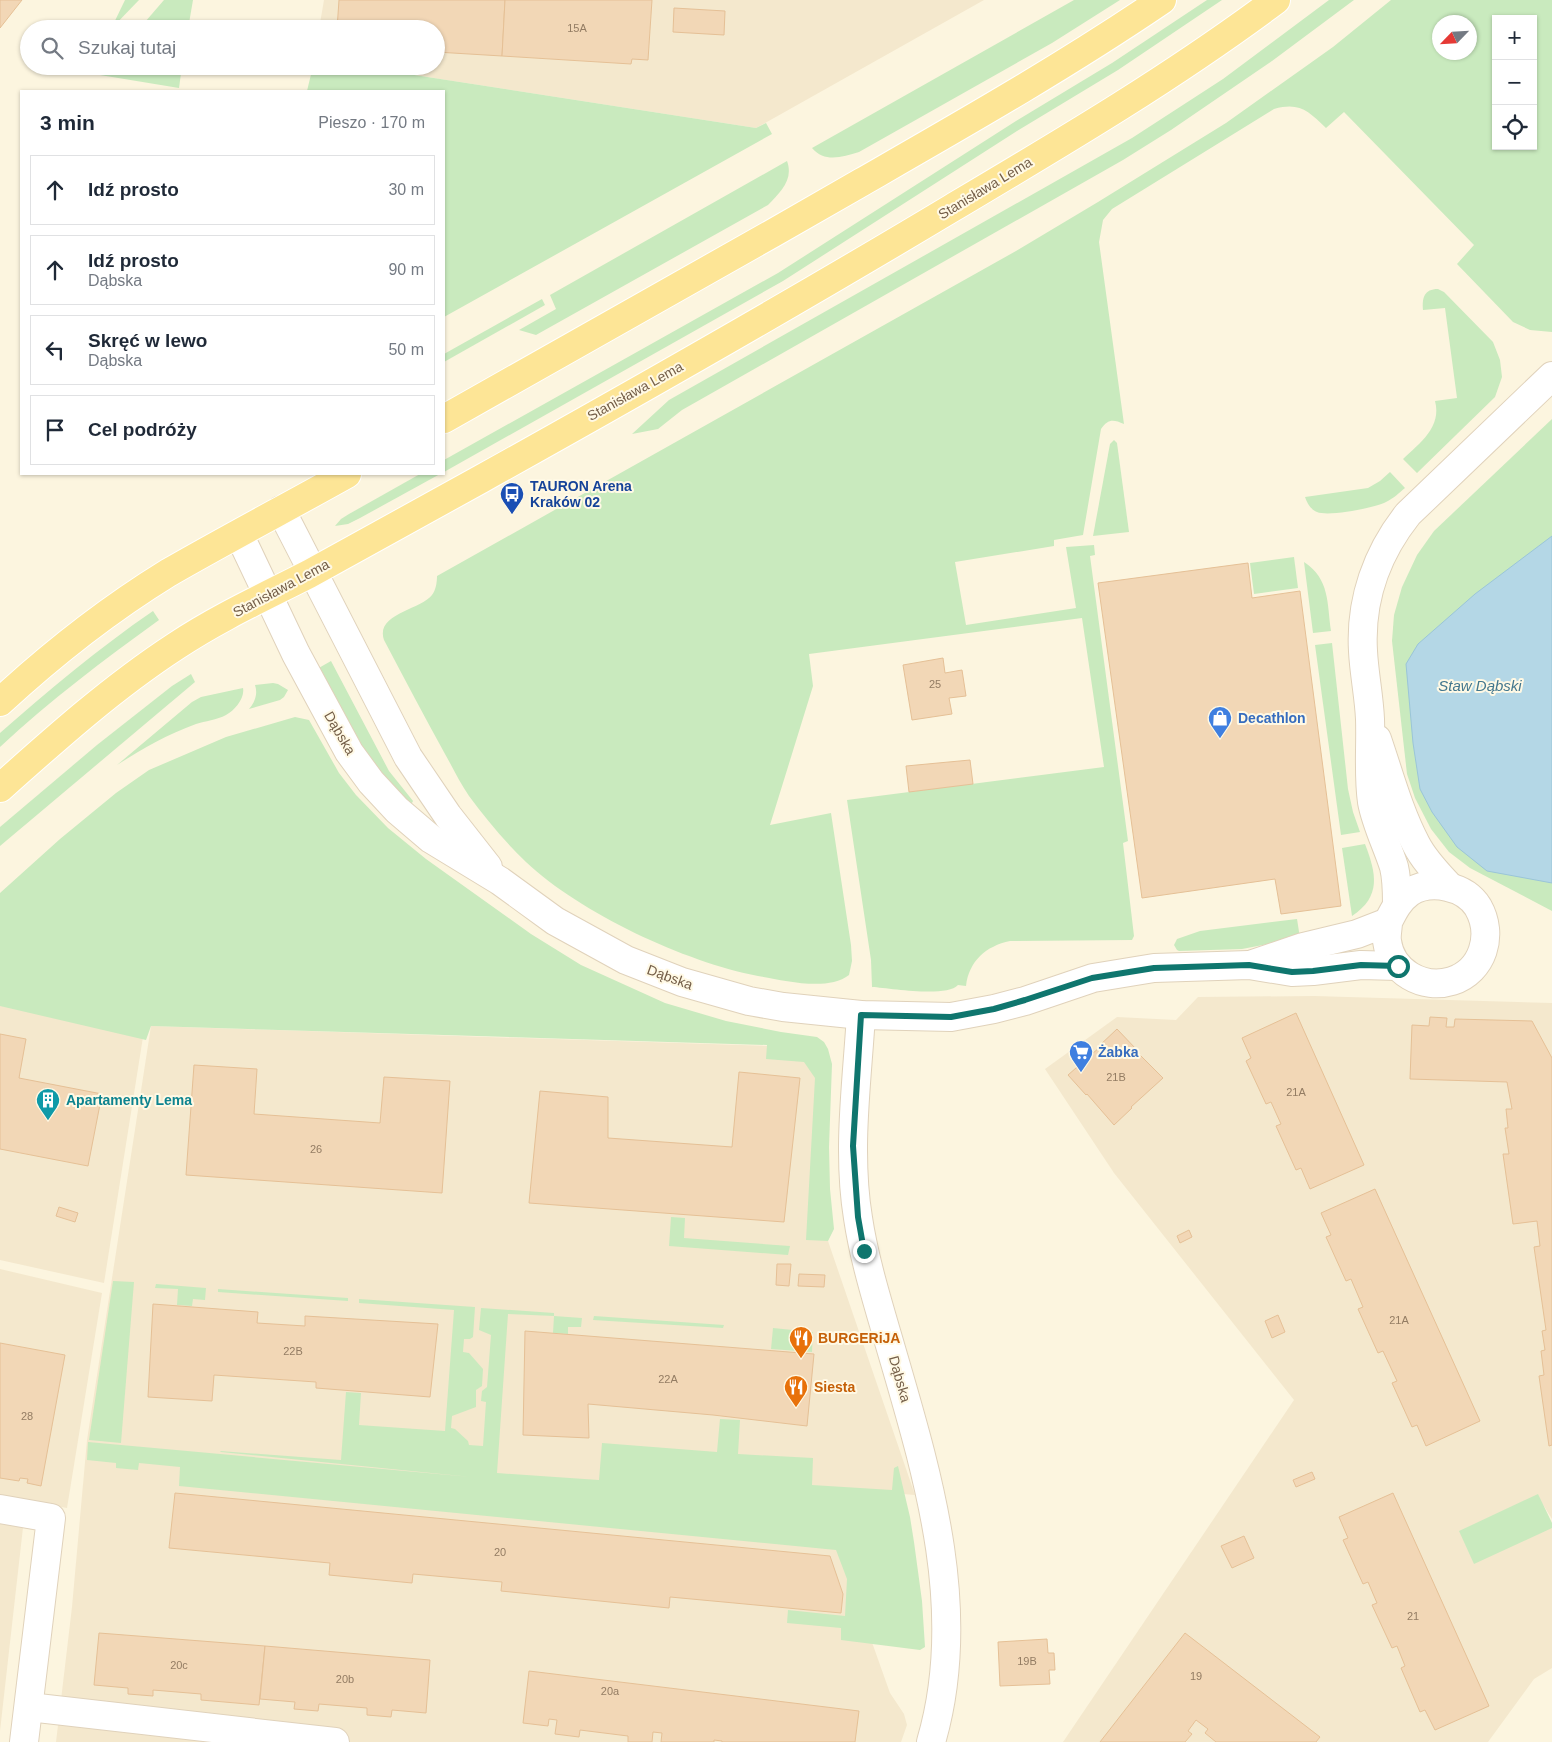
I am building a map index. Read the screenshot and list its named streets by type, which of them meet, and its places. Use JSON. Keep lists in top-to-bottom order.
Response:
{
  "streets": {
    "main road": ["Stanisława Lema"],
    "street": ["Dąbska"]
  },
  "crossings": [
    ["Stanisława Lema", "Dąbska"]
  ],
  "water": ["Staw Dąbski"],
  "places": {
    "bus stop": ["TAURON Arena Kraków 02"],
    "shop": ["Decathlon"],
    "supermarket": ["Żabka"],
    "building": ["Apartamenty Lema"],
    "restaurant": ["BURGERiJA", "Siesta"]
  },
  "house_numbers": [
    "15A",
    "25",
    "21B",
    "21A",
    "26",
    "21A",
    "22B",
    "22A",
    "28",
    "20",
    "21",
    "19B",
    "20c",
    "19",
    "20b",
    "20a"
  ],
  "north": "bottom left",
  "page": {
    "map_buttons": ["+", "−"],
    "search": "Szukaj tutaj",
    "heading": ["3 min", "Pieszo · 170 m"],
    "list": [
      ["Idź prosto", "30 m"],
      ["Idź prosto", "Dąbska", "90 m"],
      ["Skręć w lewo", "Dąbska", "50 m"],
      "Cel podróży"
    ]
  }
}
